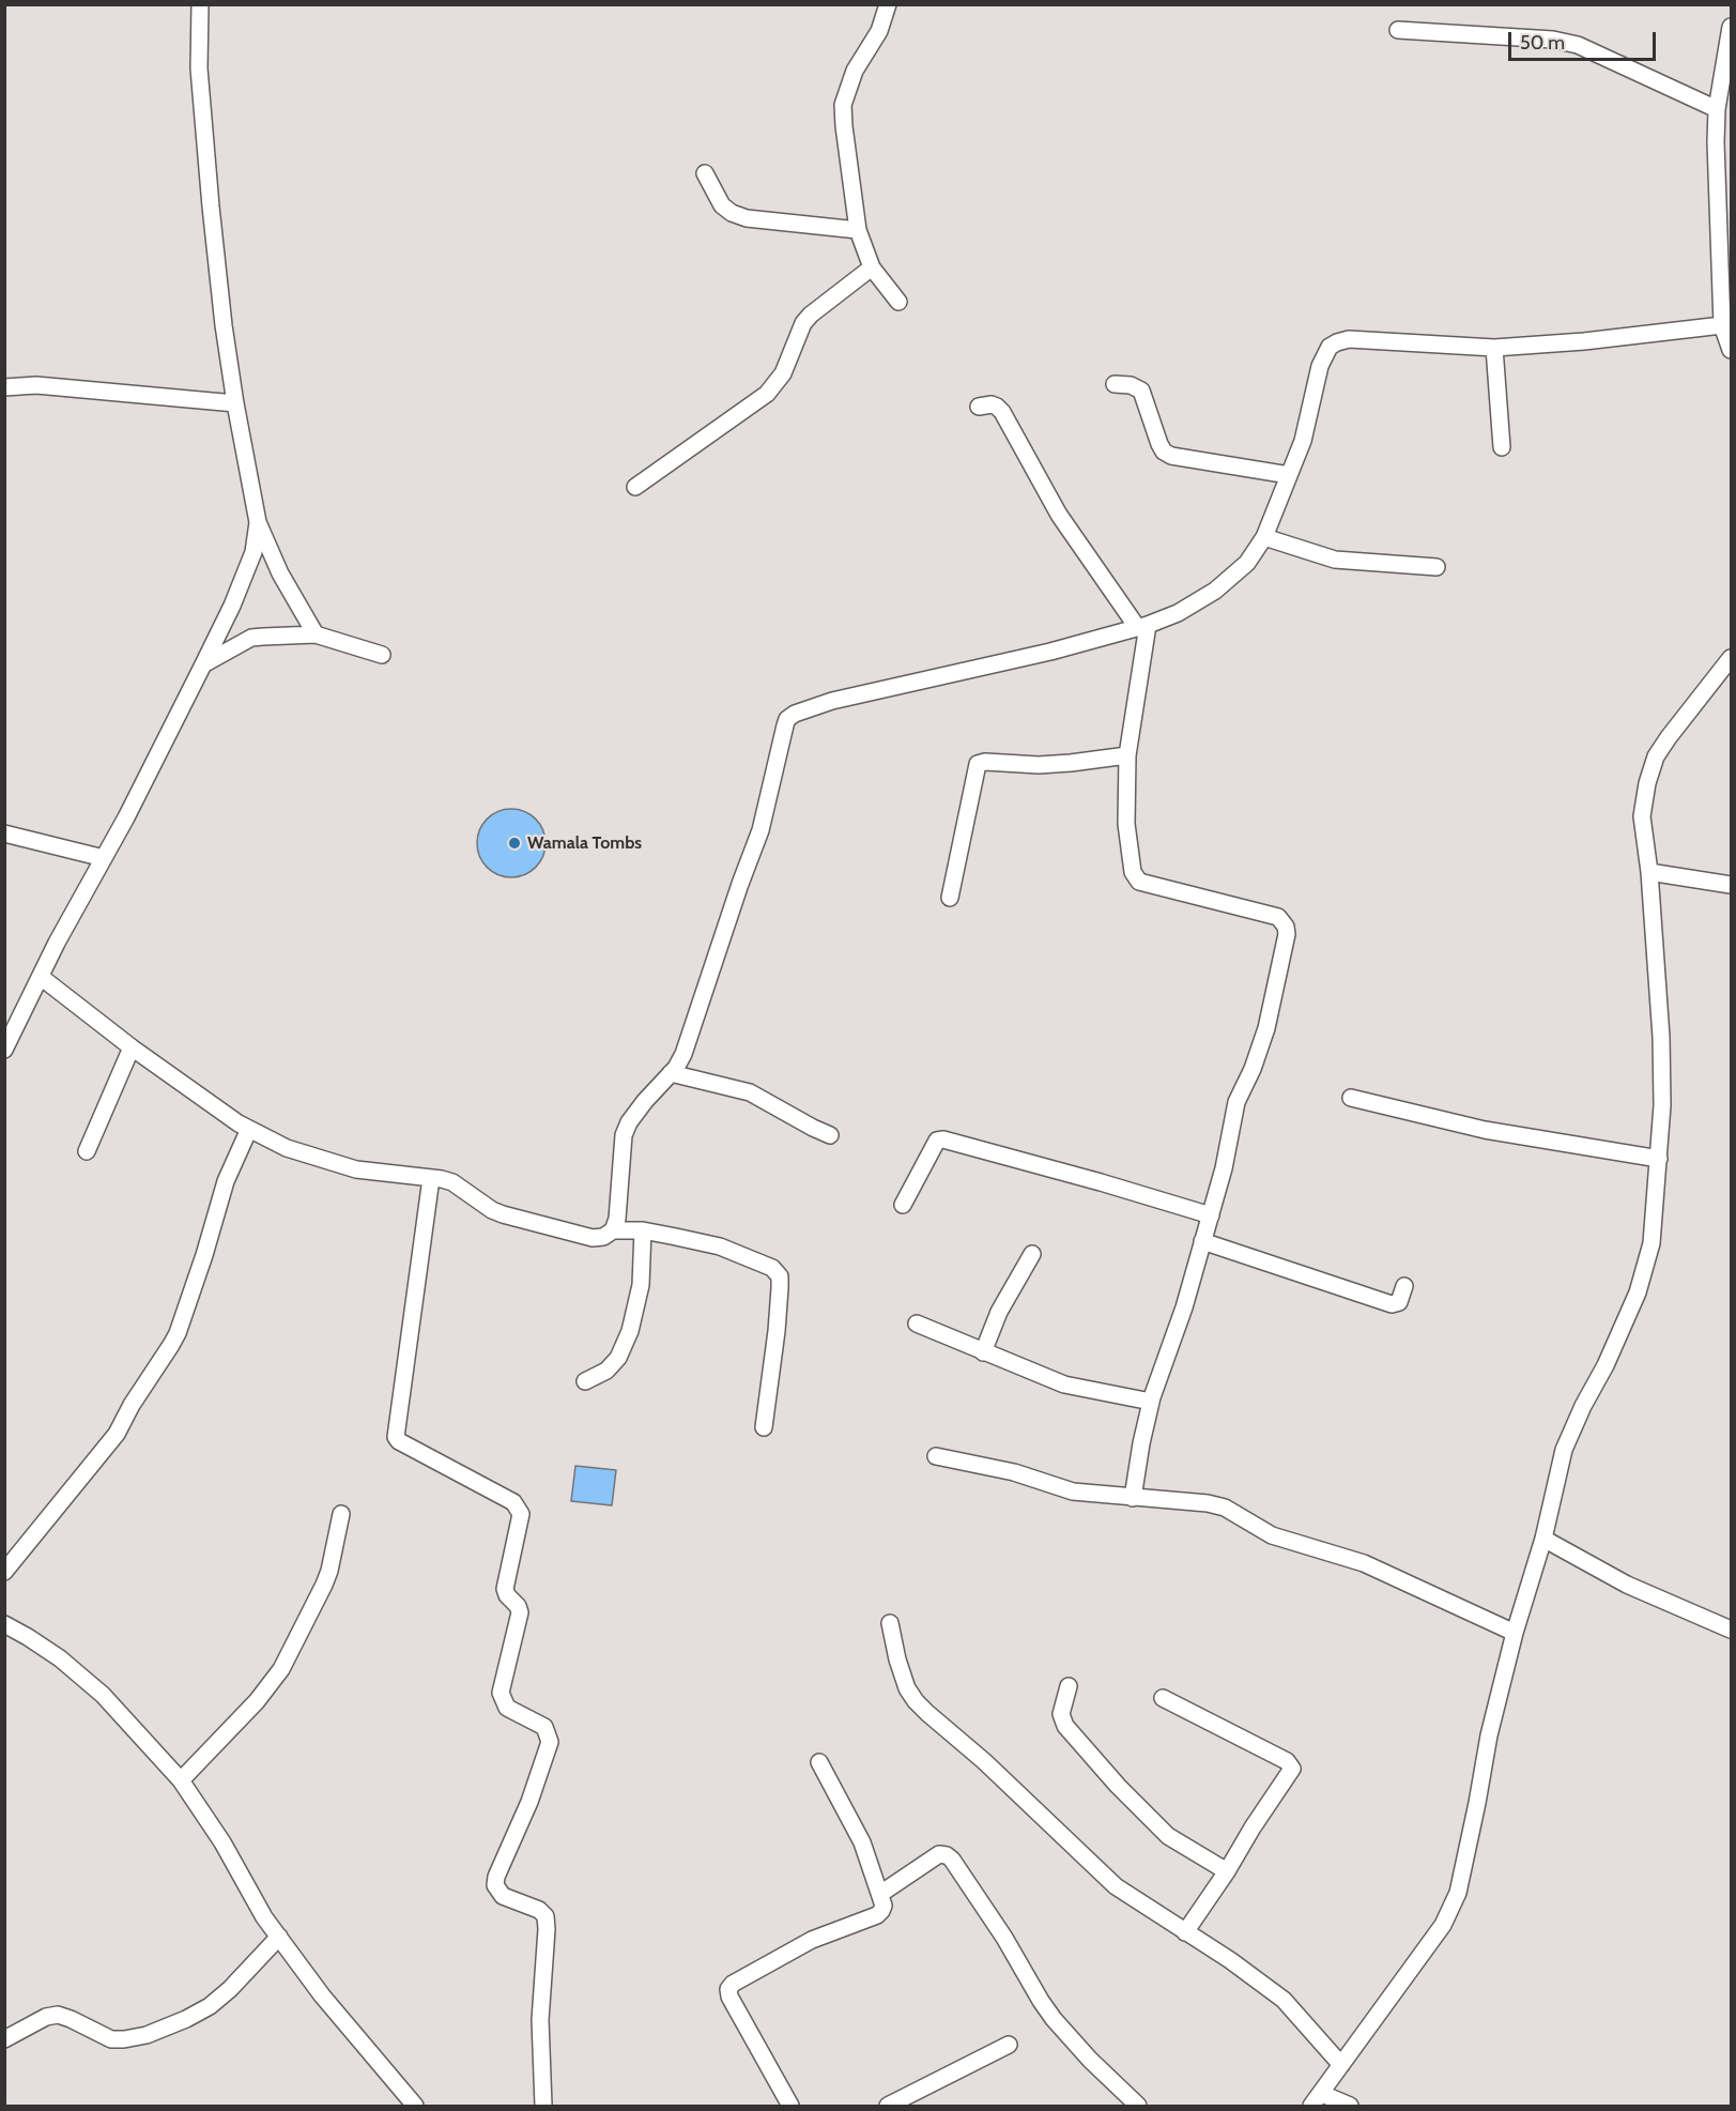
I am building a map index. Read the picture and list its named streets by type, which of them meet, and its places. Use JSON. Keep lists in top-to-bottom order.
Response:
{
  "places": ["Wamala Tombs"],
  "scale_bar": "50 m"
}
